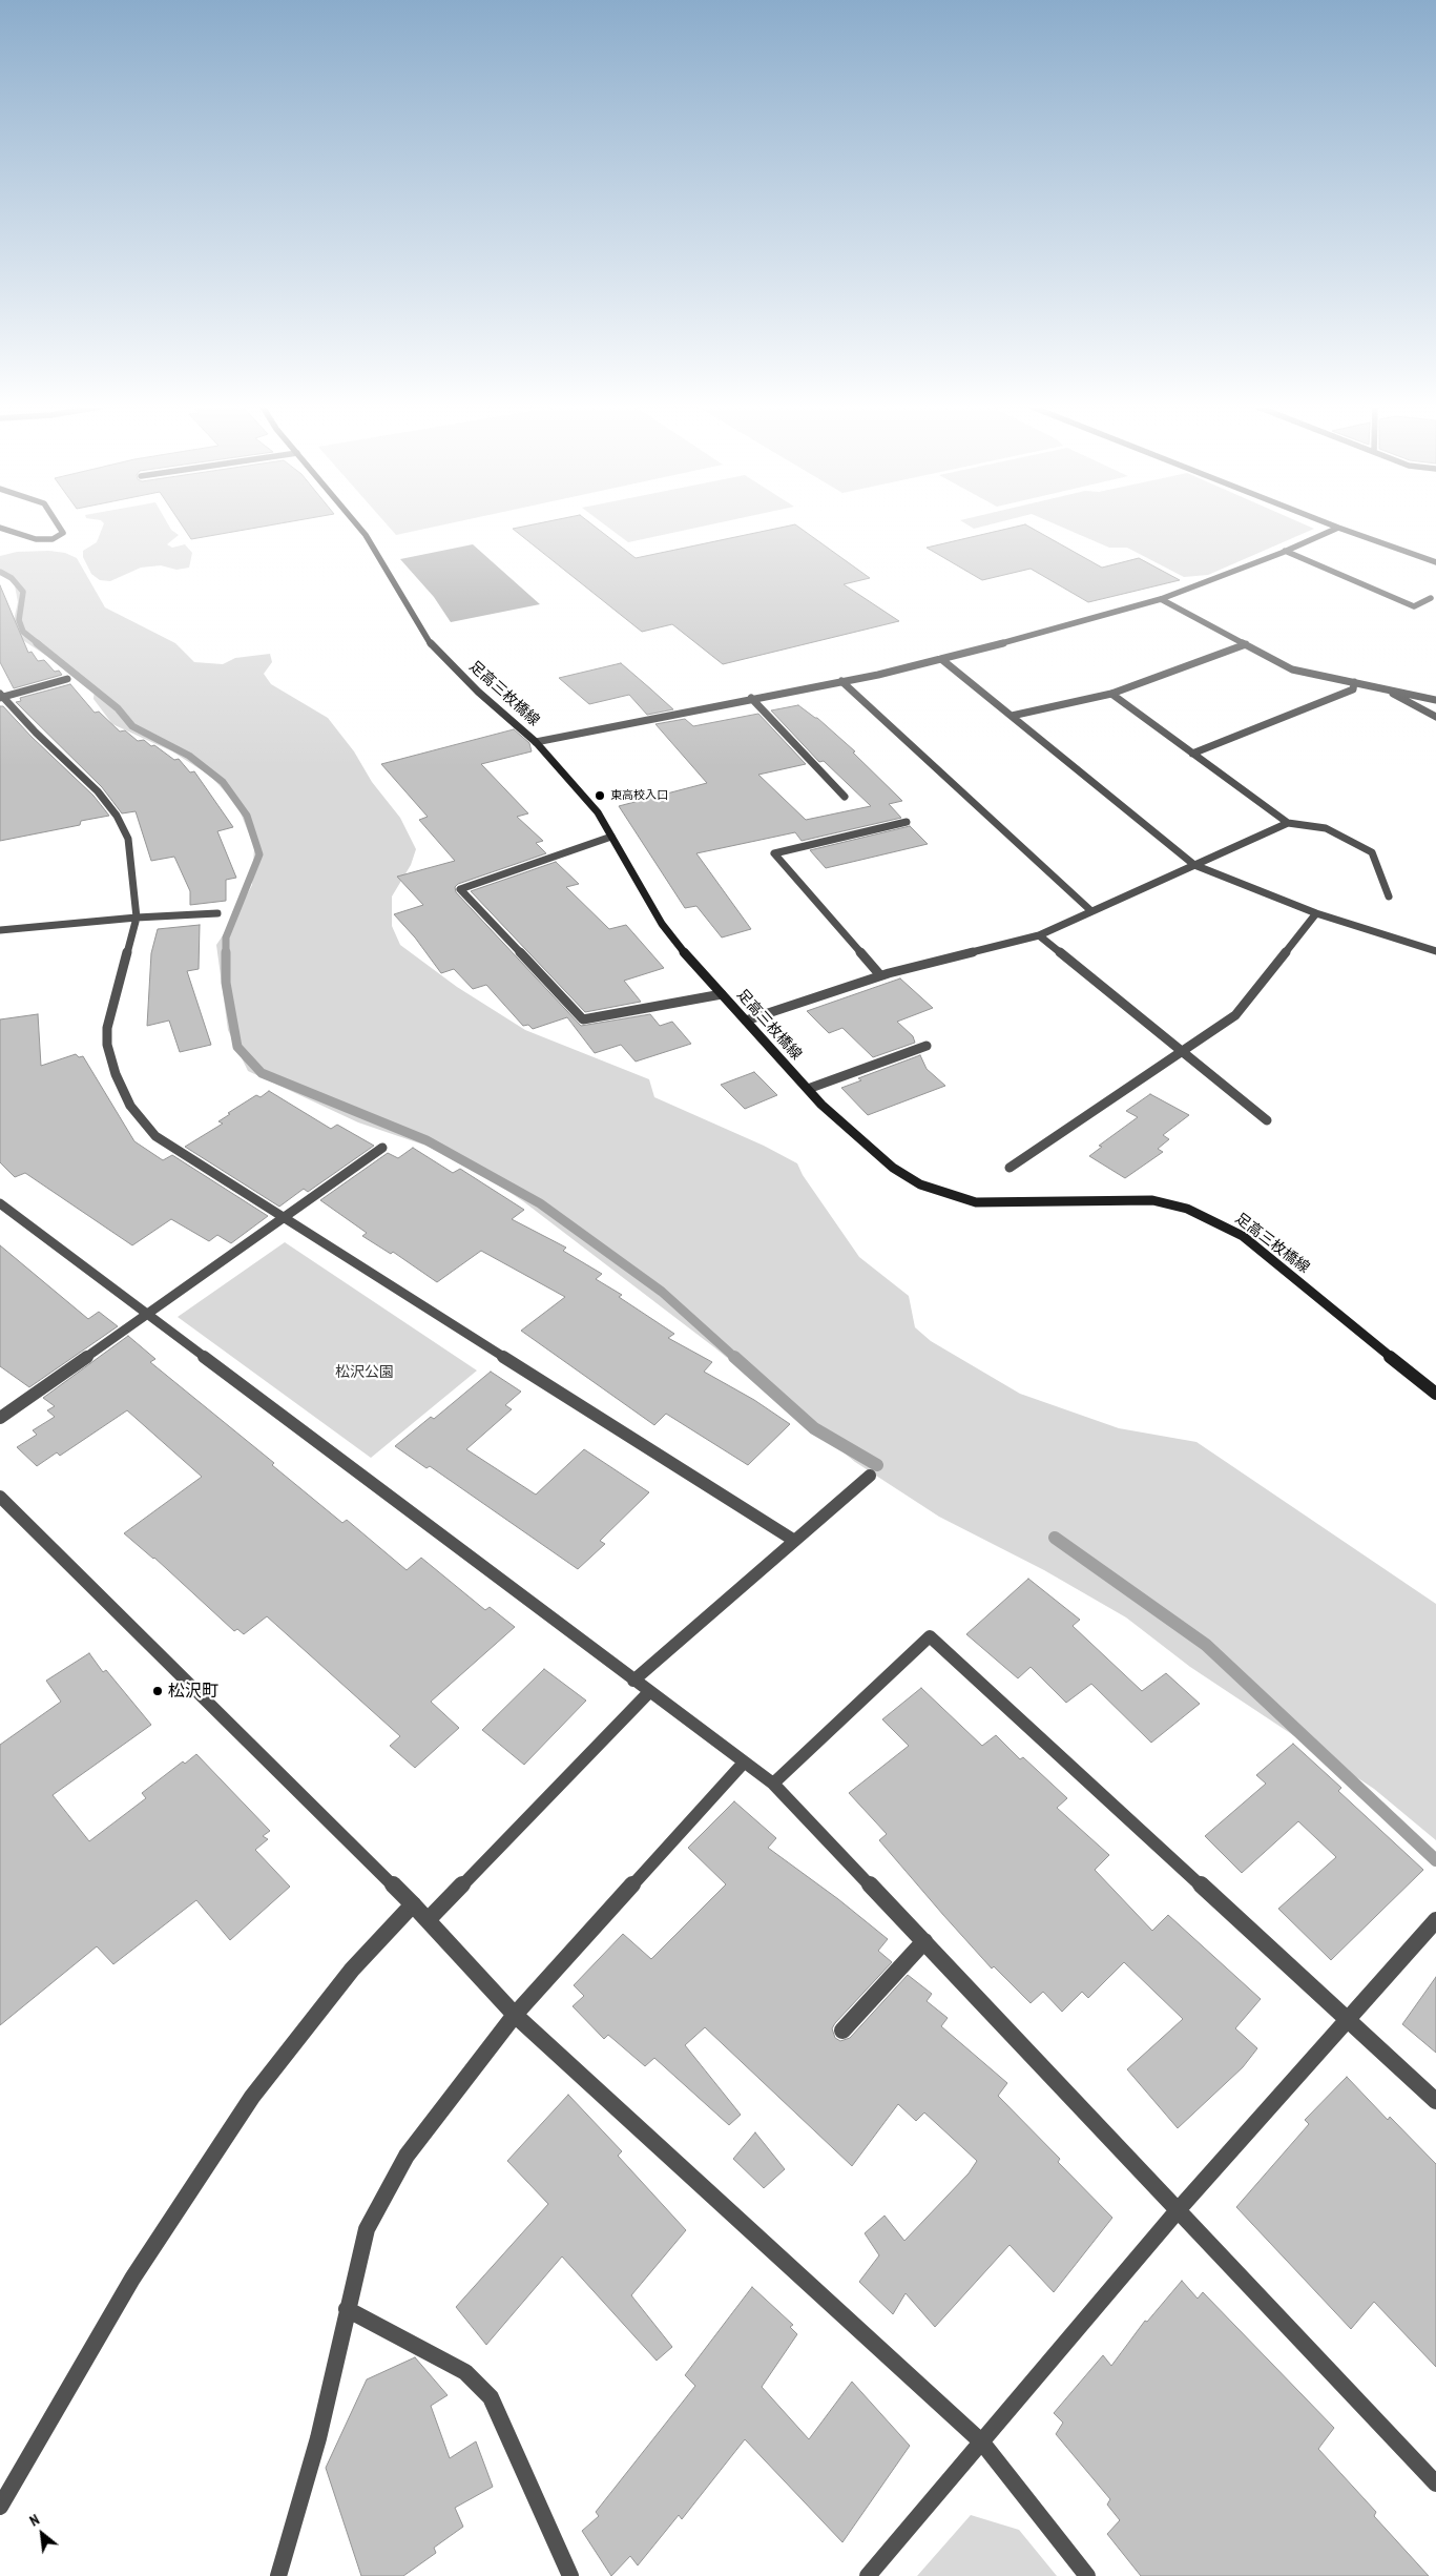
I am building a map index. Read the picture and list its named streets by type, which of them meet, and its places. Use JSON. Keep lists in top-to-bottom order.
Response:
{
  "streets": {
    "main road": ["足高三枚橋線"]
  },
  "parks": ["松沢公園"],
  "places": ["東高校入口", "松沢町"],
  "north": "top left"
}
